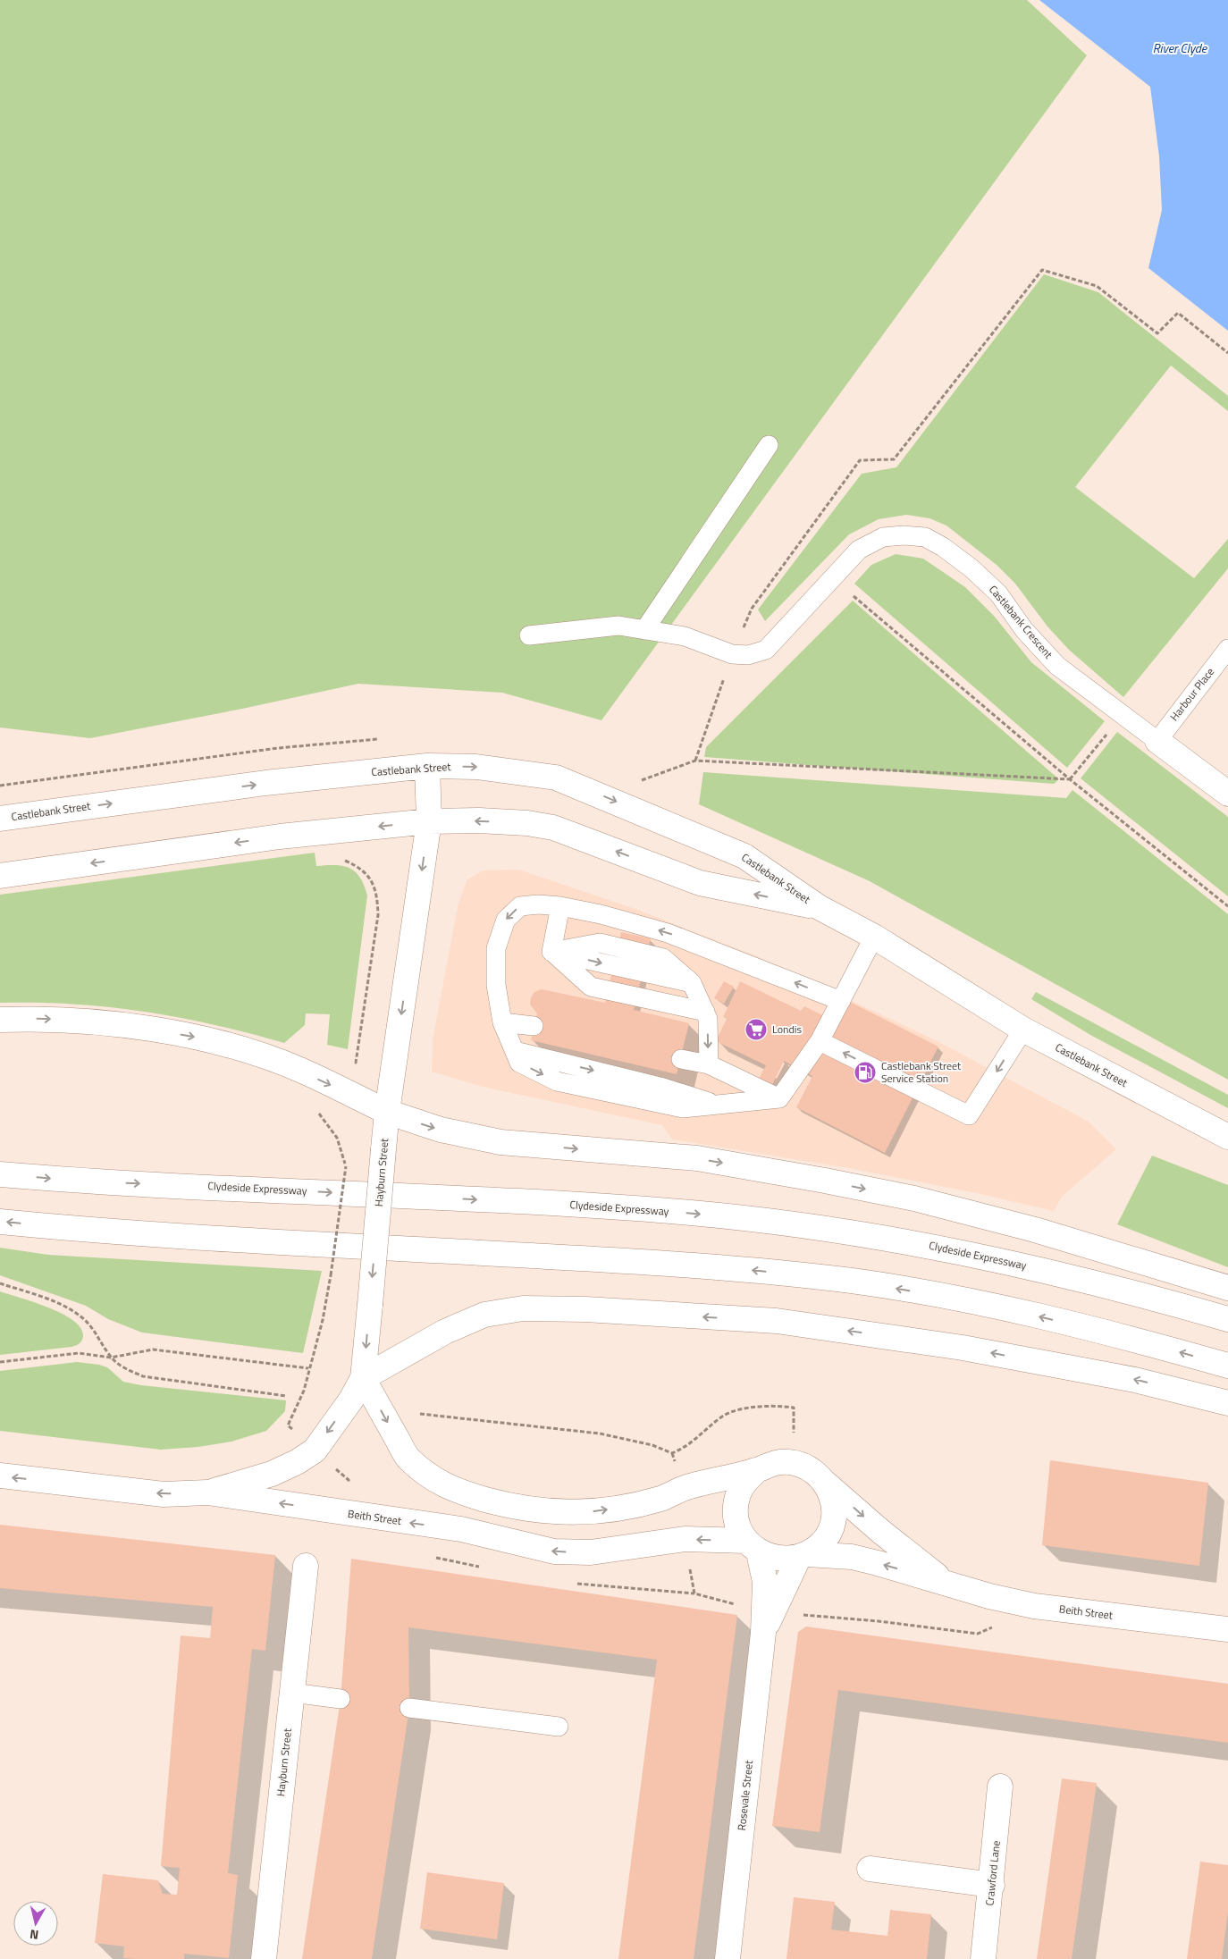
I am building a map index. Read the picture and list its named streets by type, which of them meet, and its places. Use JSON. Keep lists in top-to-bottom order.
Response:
{
  "streets": {
    "main road": [
      "Castlebank Street",
      "Hayburn Street",
      "Clydeside Expressway",
      "Beith Street",
      "Rosevale Street",
      "Crawford Lane"
    ],
    "lane": ["Castlebank Crescent", "Harbour Place"]
  },
  "crossings": [
    ["Castlebank Crescent", "Harbour Place"],
    ["Castlebank Street", "Hayburn Street"],
    ["Hayburn Street", "Beith Street"],
    ["Beith Street", "Rosevale Street"]
  ],
  "one_way": ["Hayburn Street"],
  "water": ["River Clyde"],
  "places": {
    "supermarket": ["Londis"],
    "fuel station": ["Castlebank Street Service Station"]
  },
  "north": "bottom"
}
